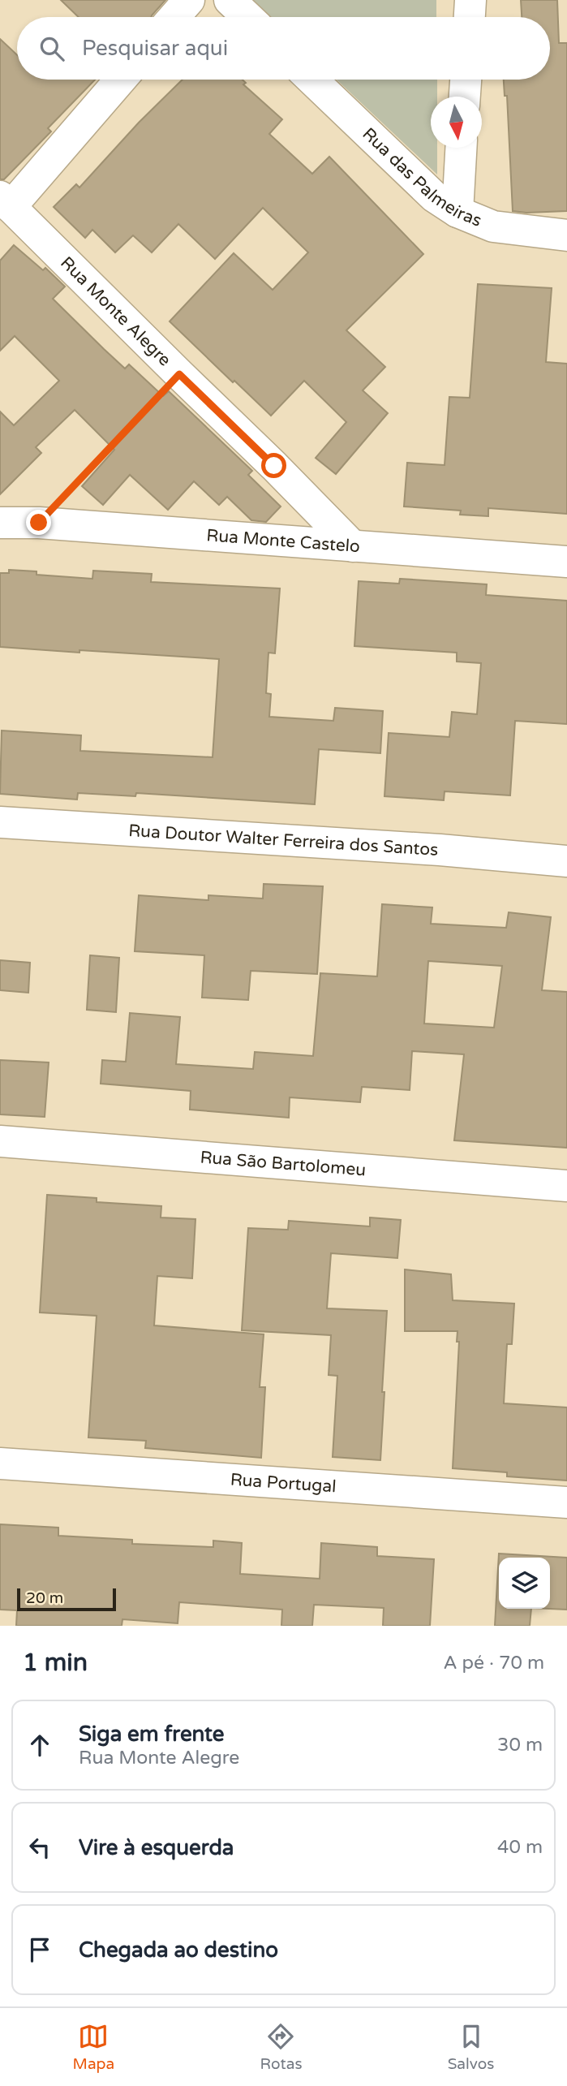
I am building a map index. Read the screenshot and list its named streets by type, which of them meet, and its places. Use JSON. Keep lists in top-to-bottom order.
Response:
{
  "streets": {
    "street": [
      "Rua das Palmeiras",
      "Rua Monte Alegre",
      "Rua Monte Castelo",
      "Rua Doutor Walter Ferreira dos Santos",
      "Rua São Bartolomeu",
      "Rua Portugal"
    ]
  },
  "crossings": [
    ["Rua Monte Alegre", "Rua Monte Castelo"]
  ],
  "scale_bar": "20 m",
  "north": "bottom",
  "page": {
    "search": "Pesquisar aqui",
    "scale": "20 m",
    "heading": ["1 min", "A pé · 70 m"],
    "list": [
      ["Siga em frente", "Rua Monte Alegre", "30 m"],
      ["Vire à esquerda", "40 m"],
      "Chegada ao destino"
    ],
    "nav": ["Mapa", "Rotas", "Salvos"]
  }
}
